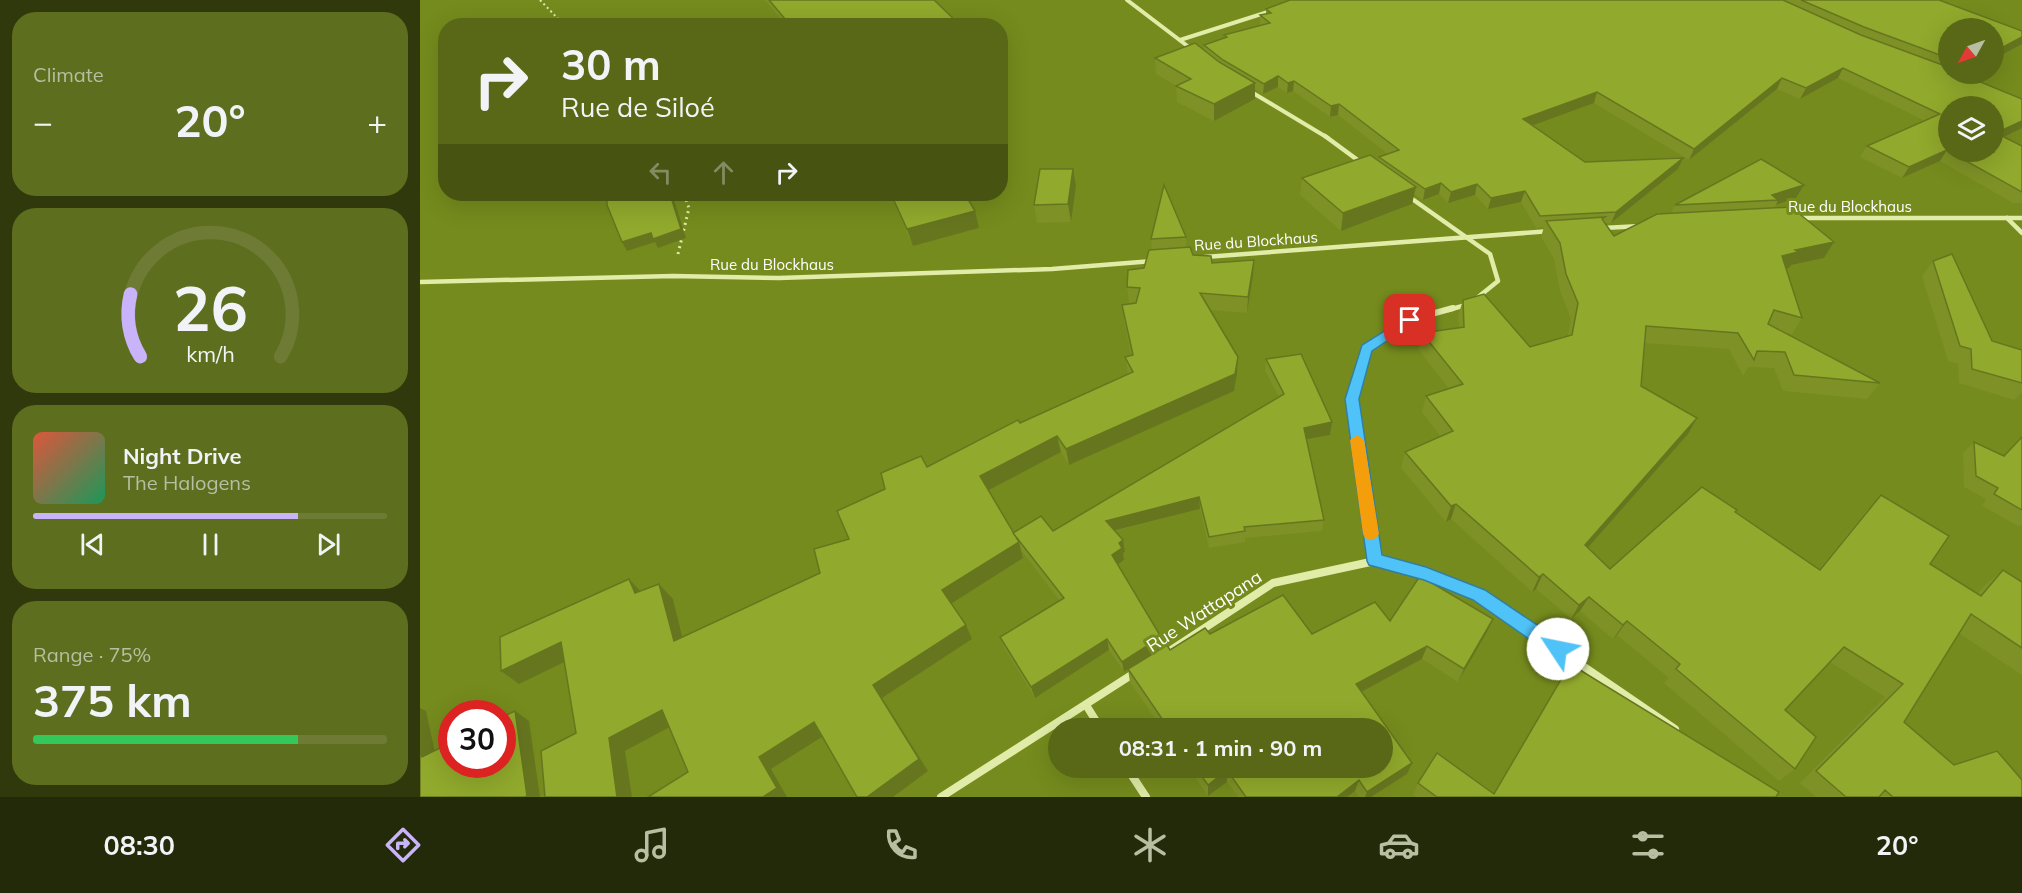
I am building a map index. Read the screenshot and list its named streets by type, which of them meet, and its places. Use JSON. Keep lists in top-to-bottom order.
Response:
{
  "streets": {
    "street": ["Rue du Blockhaus", "Rue Wattapana"]
  },
  "north": "bottom left",
  "page": {
    "tile": [
      "Climate",
      ["Range · 75%", "375 km"]
    ],
    "turn": ["30 m", "Rue de Siloé"],
    "heat": ["−", "20°", "+"],
    "song": ["Night Drive", "The Halogens"],
    "limit": "30",
    "trip": "08:31 · 1 min · 90 m",
    "tabs": ["08:30", "20°"],
    "gauge": ["26", "km/h"]
  }
}
